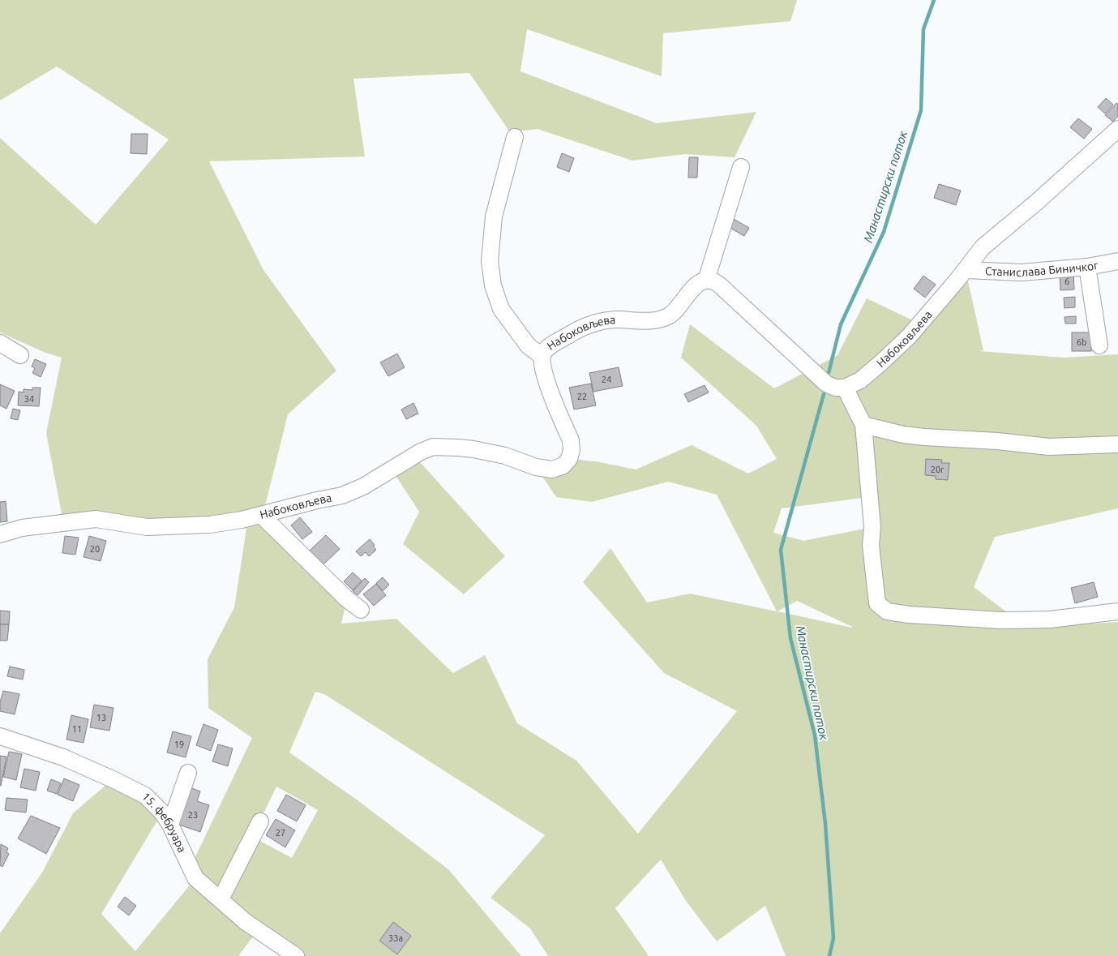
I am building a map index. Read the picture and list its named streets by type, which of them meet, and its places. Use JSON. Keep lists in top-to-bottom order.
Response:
{
  "streets": {
    "street": ["Станислава Биничког", "Набоковљева", "15. фебруара"]
  },
  "crossings": [
    ["Станислава Биничког", "Набоковљева"]
  ],
  "water": ["Манастирски поток"],
  "house_numbers": [
    "6",
    "6b",
    "24",
    "22",
    "34",
    "20r",
    "20",
    "13",
    "11",
    "19",
    "23",
    "27",
    "33a"
  ]
}
